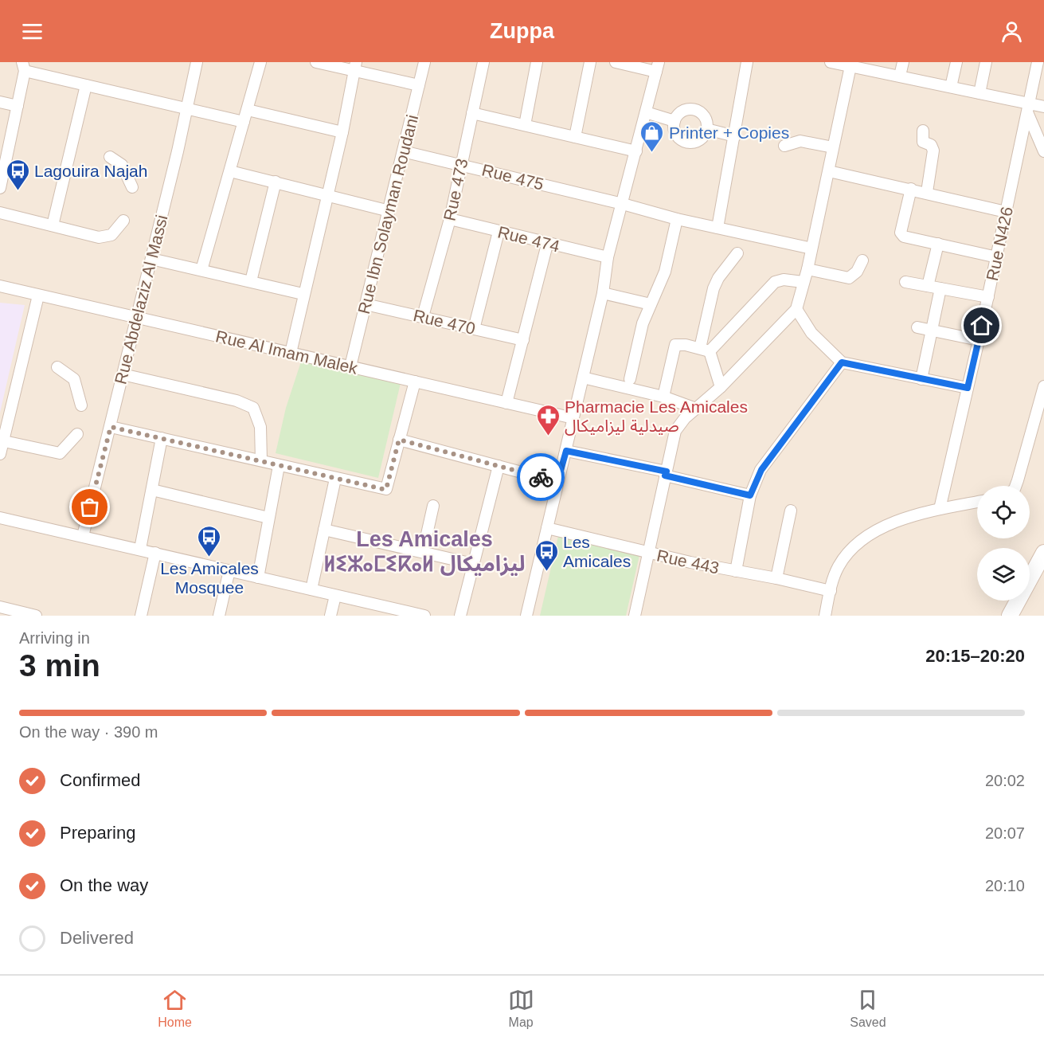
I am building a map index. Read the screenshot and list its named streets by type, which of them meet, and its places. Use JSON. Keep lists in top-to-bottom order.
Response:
{
  "streets": {
    "street": [
      "Rue 475",
      "Rue 473",
      "Rue Ibn Solayman Roudani",
      "Rue 474",
      "Rue N426",
      "Rue Abdelaziz Al Massi",
      "Rue 470",
      "Rue Al Imam Malek",
      "Rue 443"
    ]
  },
  "crossings": [
    ["Rue 475", "Rue 473"],
    ["Rue 475", "Rue Ibn Solayman Roudani"],
    ["Rue 473", "Rue 474"],
    ["Rue 473", "Rue 470"],
    ["Rue Ibn Solayman Roudani", "Rue 470"],
    ["Rue Ibn Solayman Roudani", "Rue Al Imam Malek"],
    ["Rue Abdelaziz Al Massi", "Rue Al Imam Malek"]
  ],
  "districts": ["Les Amicales ⵍⵉⵣⴰⵎⵉⴽⴰⵍ ليزاميكال"],
  "places": {
    "shop": ["Printer + Copies"],
    "bus stop": ["Lagouira Najah", "Les Amicales Mosquee", "Les Amicales"],
    "pharmacy": ["Pharmacie Les Amicales صيدلية ليزاميكال"]
  },
  "page": {
    "header": "Zuppa",
    "heading": ["3 min", "Arriving in", "20:15–20:20"],
    "bar": "On the way · 390 m",
    "list": [
      ["Confirmed", "20:02"],
      ["Preparing", "20:07"],
      ["On the way", "20:10"],
      "Delivered"
    ],
    "tabs": ["Home", "Map", "Saved"]
  }
}
